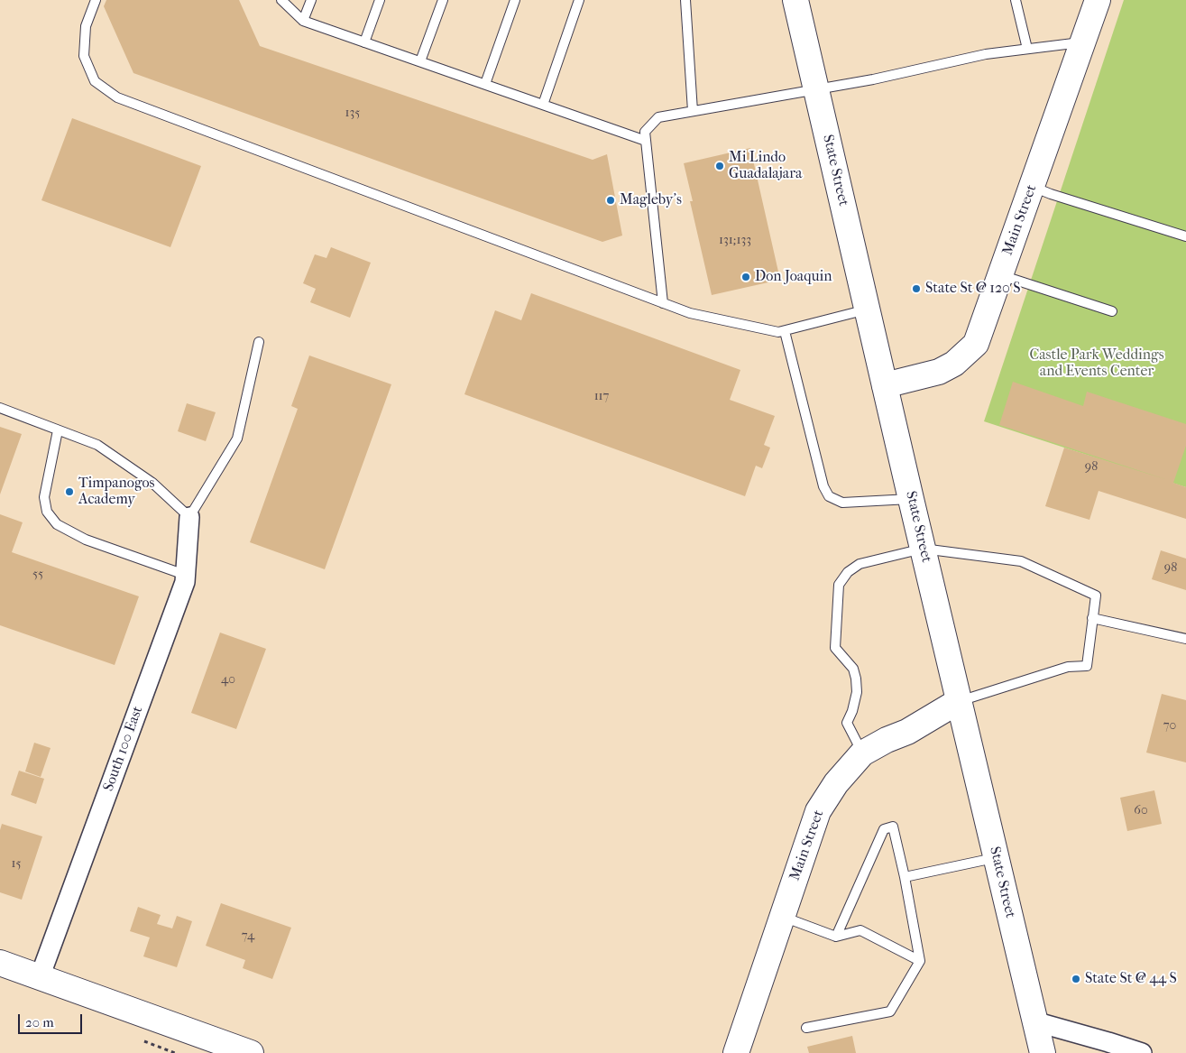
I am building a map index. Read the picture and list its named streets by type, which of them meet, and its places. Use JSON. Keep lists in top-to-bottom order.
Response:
{
  "streets": {
    "street": ["State Street", "Main Street", "South 100 East"]
  },
  "crossings": [
    ["State Street", "Main Street"]
  ],
  "parks": ["Castle Park Weddings and Events Center"],
  "places": [
    "Mi Lindo Guadalajara",
    "Magleby's",
    "Don Joaquin",
    "State St @ 120 S",
    "Timpanogos Academy",
    "State St @ 44 S"
  ],
  "house_numbers": [
    "135",
    "131;133",
    "117",
    "98",
    "98",
    "55",
    "40",
    "70",
    "60",
    "15",
    "74"
  ],
  "scale_bar": "20 m"
}
